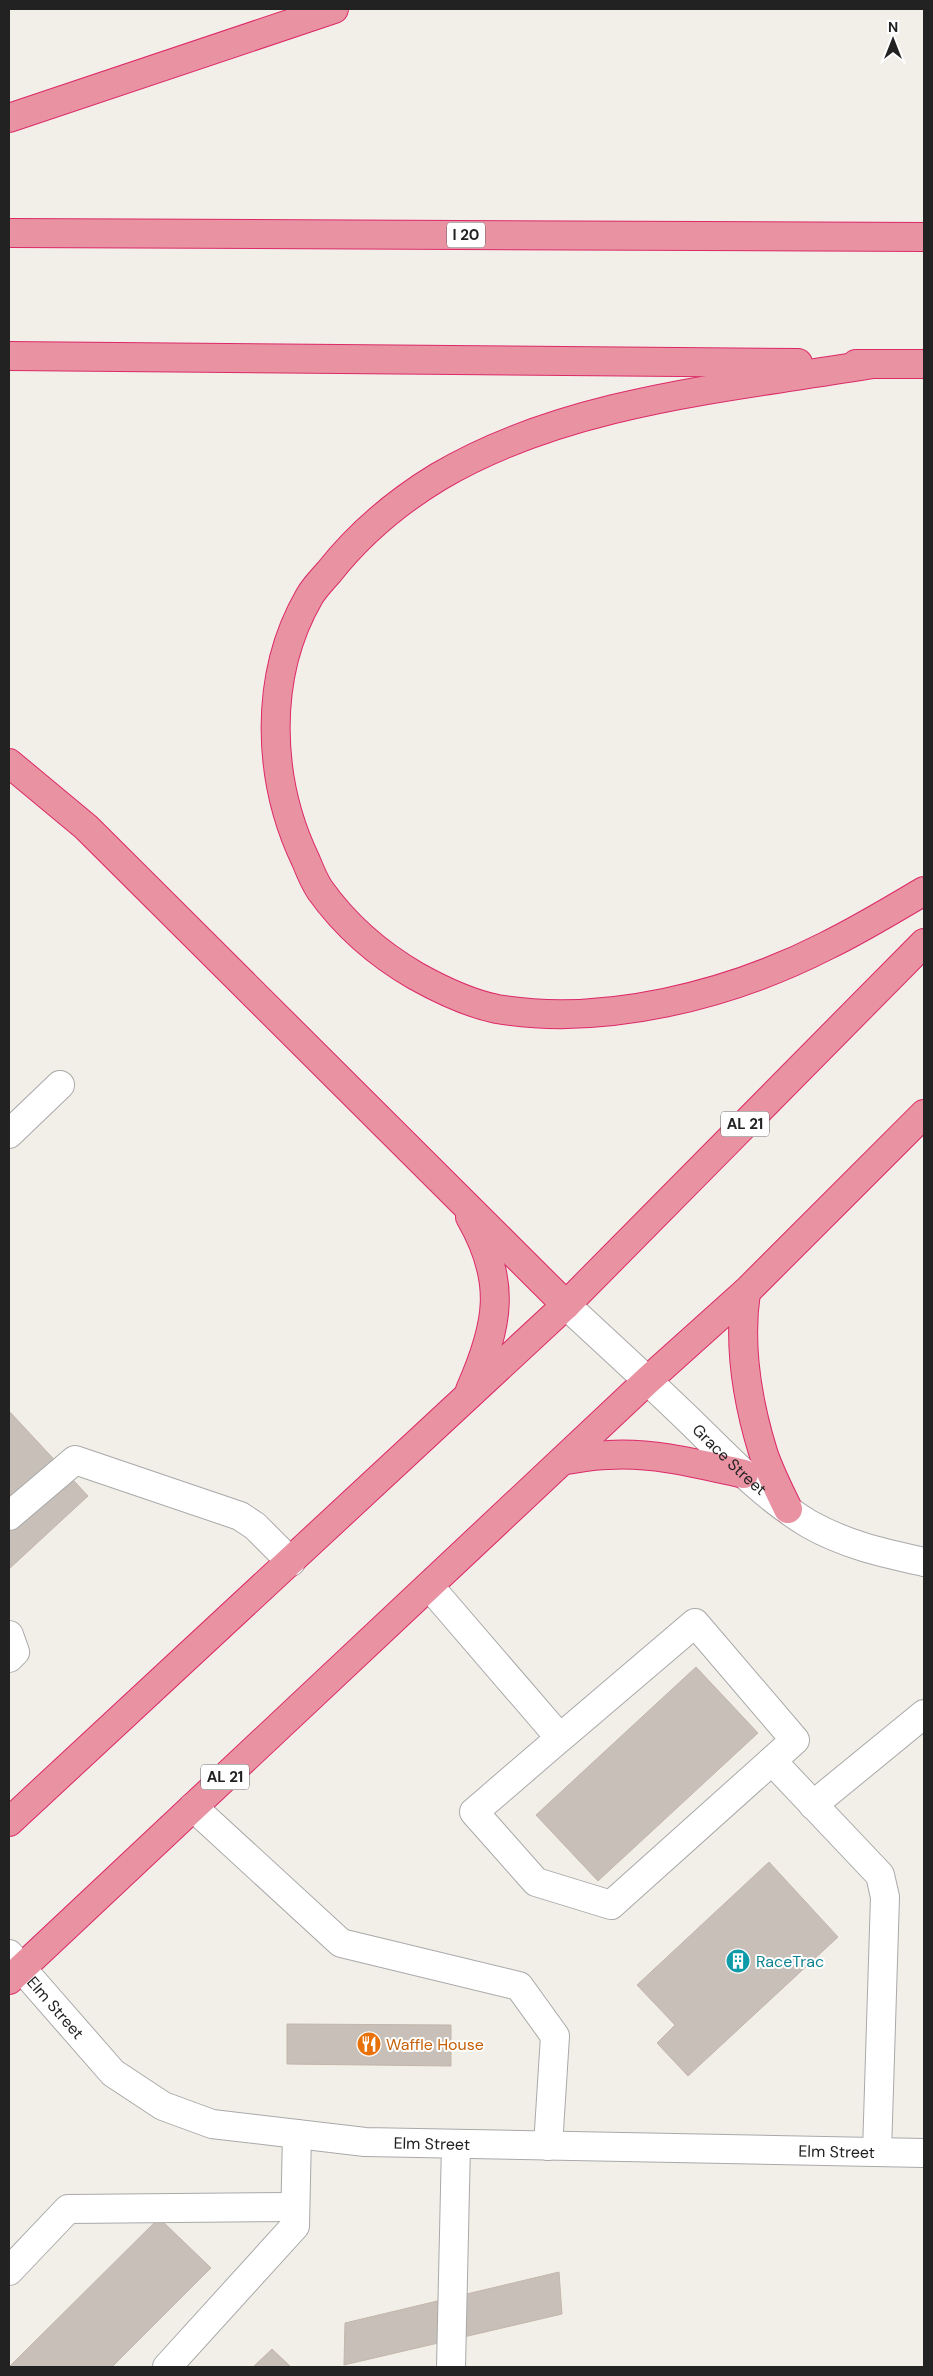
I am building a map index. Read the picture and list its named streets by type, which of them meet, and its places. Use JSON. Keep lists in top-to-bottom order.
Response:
{
  "streets": {
    "highway": ["I 20", "AL 21"],
    "street": ["Grace Street", "Elm Street"]
  },
  "crossings": [
    ["AL 21", "Grace Street"],
    ["AL 21", "Elm Street"]
  ],
  "places": {
    "building": ["RaceTrac"],
    "restaurant": ["Waffle House"]
  },
  "north": "top"
}
